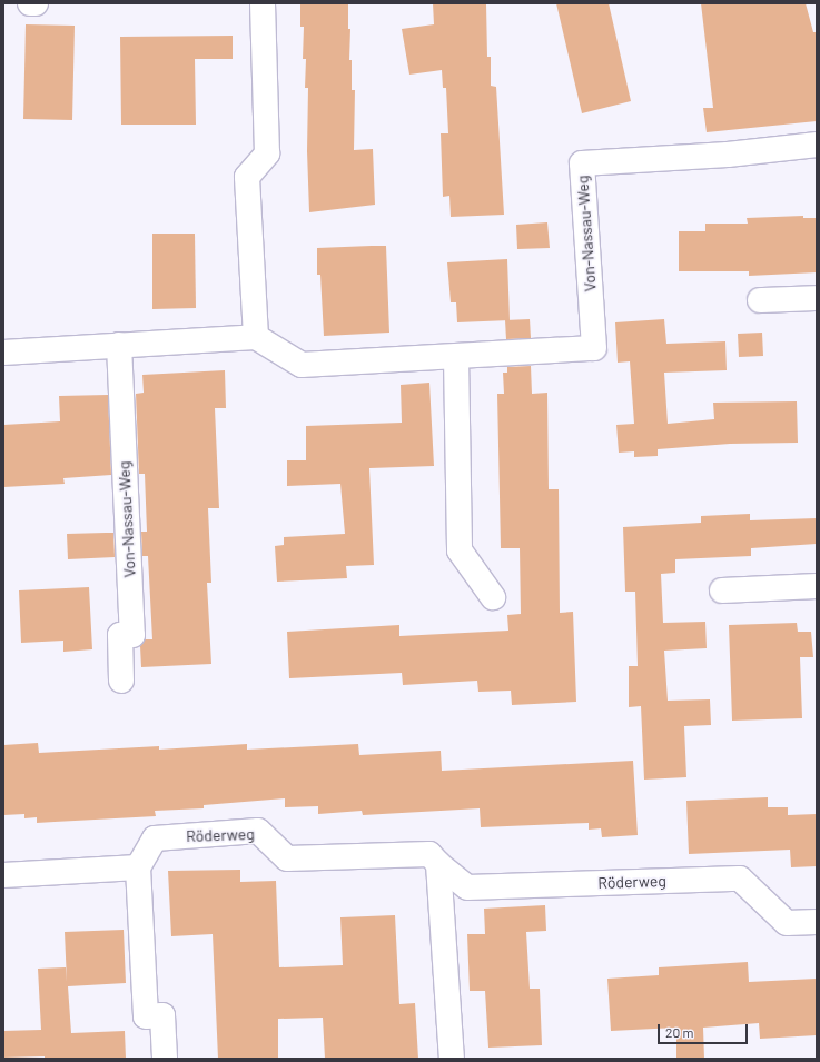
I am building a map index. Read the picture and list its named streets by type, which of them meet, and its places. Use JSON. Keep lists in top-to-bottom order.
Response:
{
  "streets": {
    "street": ["Von-Nassau-Weg", "Röderweg"]
  },
  "scale_bar": "20 m"
}
